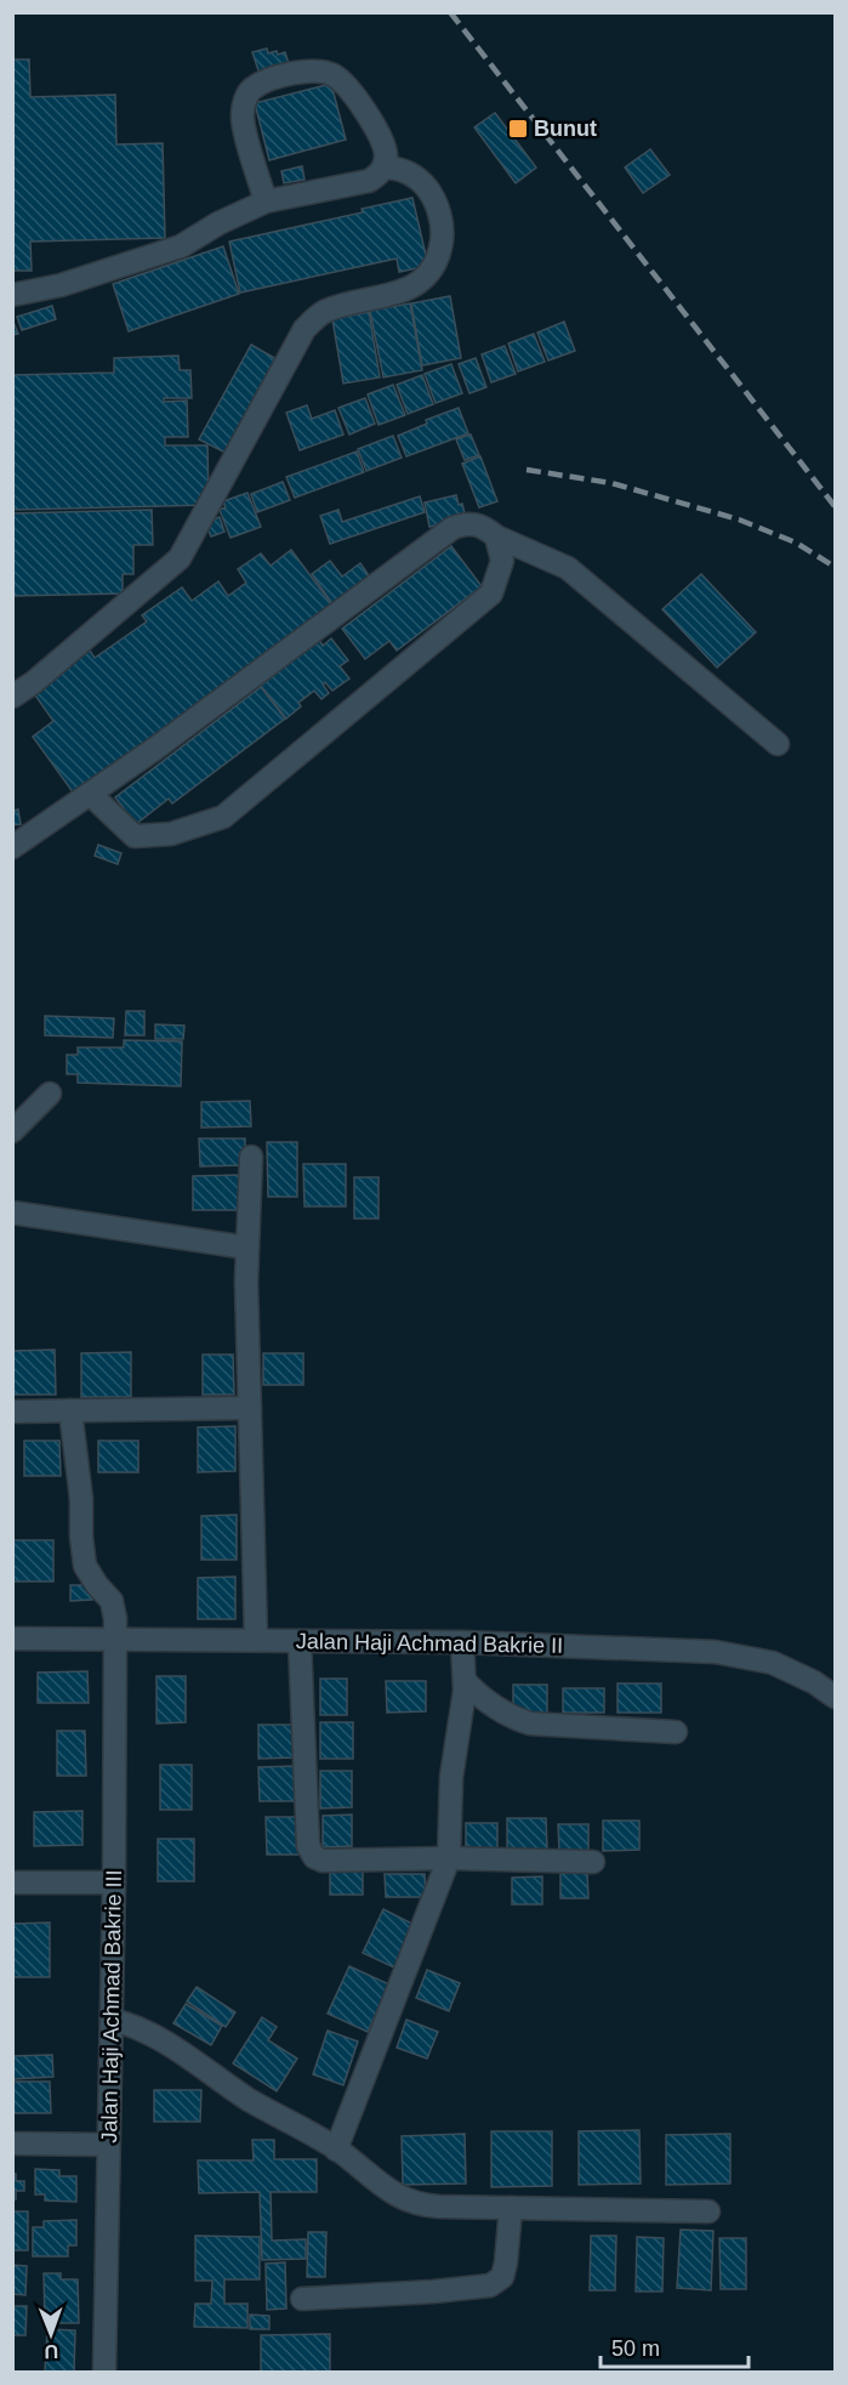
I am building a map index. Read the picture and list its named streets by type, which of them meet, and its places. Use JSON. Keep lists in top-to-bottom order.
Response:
{
  "streets": {
    "street": ["Jalan Haji Achmad Bakrie II", "Jalan Haji Achmad Bakrie III"]
  },
  "crossings": [
    ["Jalan Haji Achmad Bakrie II", "Jalan Haji Achmad Bakrie III"]
  ],
  "places": {
    "transit": ["Bunut"]
  },
  "scale_bar": "50 m",
  "north": "bottom"
}
